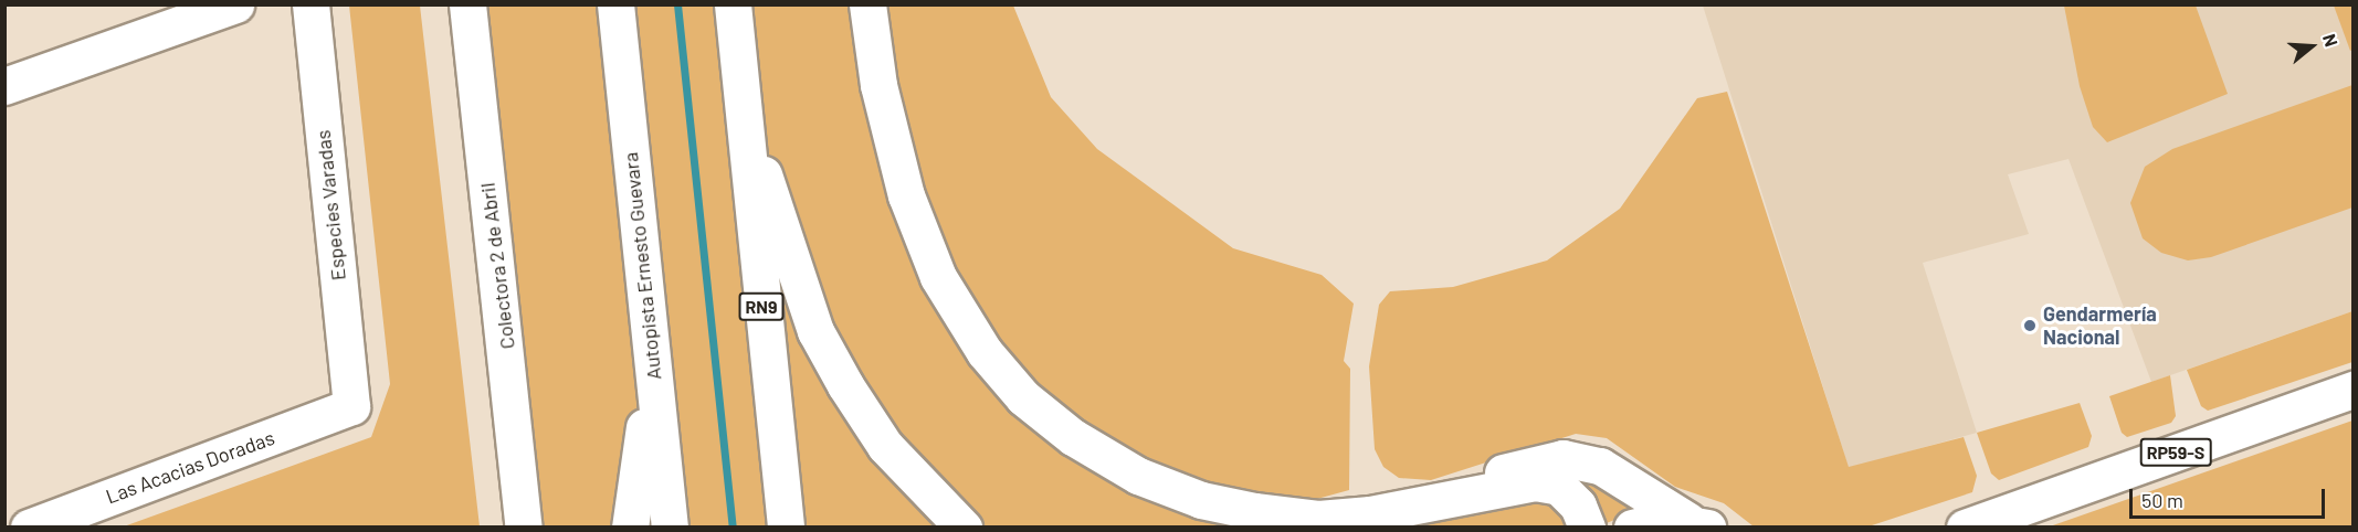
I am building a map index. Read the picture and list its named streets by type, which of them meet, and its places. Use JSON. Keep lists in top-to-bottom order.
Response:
{
  "streets": {
    "main road": [
      "Especies Varadas",
      "Colectora 2 de Abril",
      "Autopista Ernesto Guevara",
      "RN9",
      "RP59-S",
      "Las Acacias Doradas"
    ]
  },
  "crossings": [
    ["Especies Varadas", "Las Acacias Doradas"]
  ],
  "places": ["Gendarmería Nacional"],
  "scale_bar": "50 m",
  "north": "right"
}
